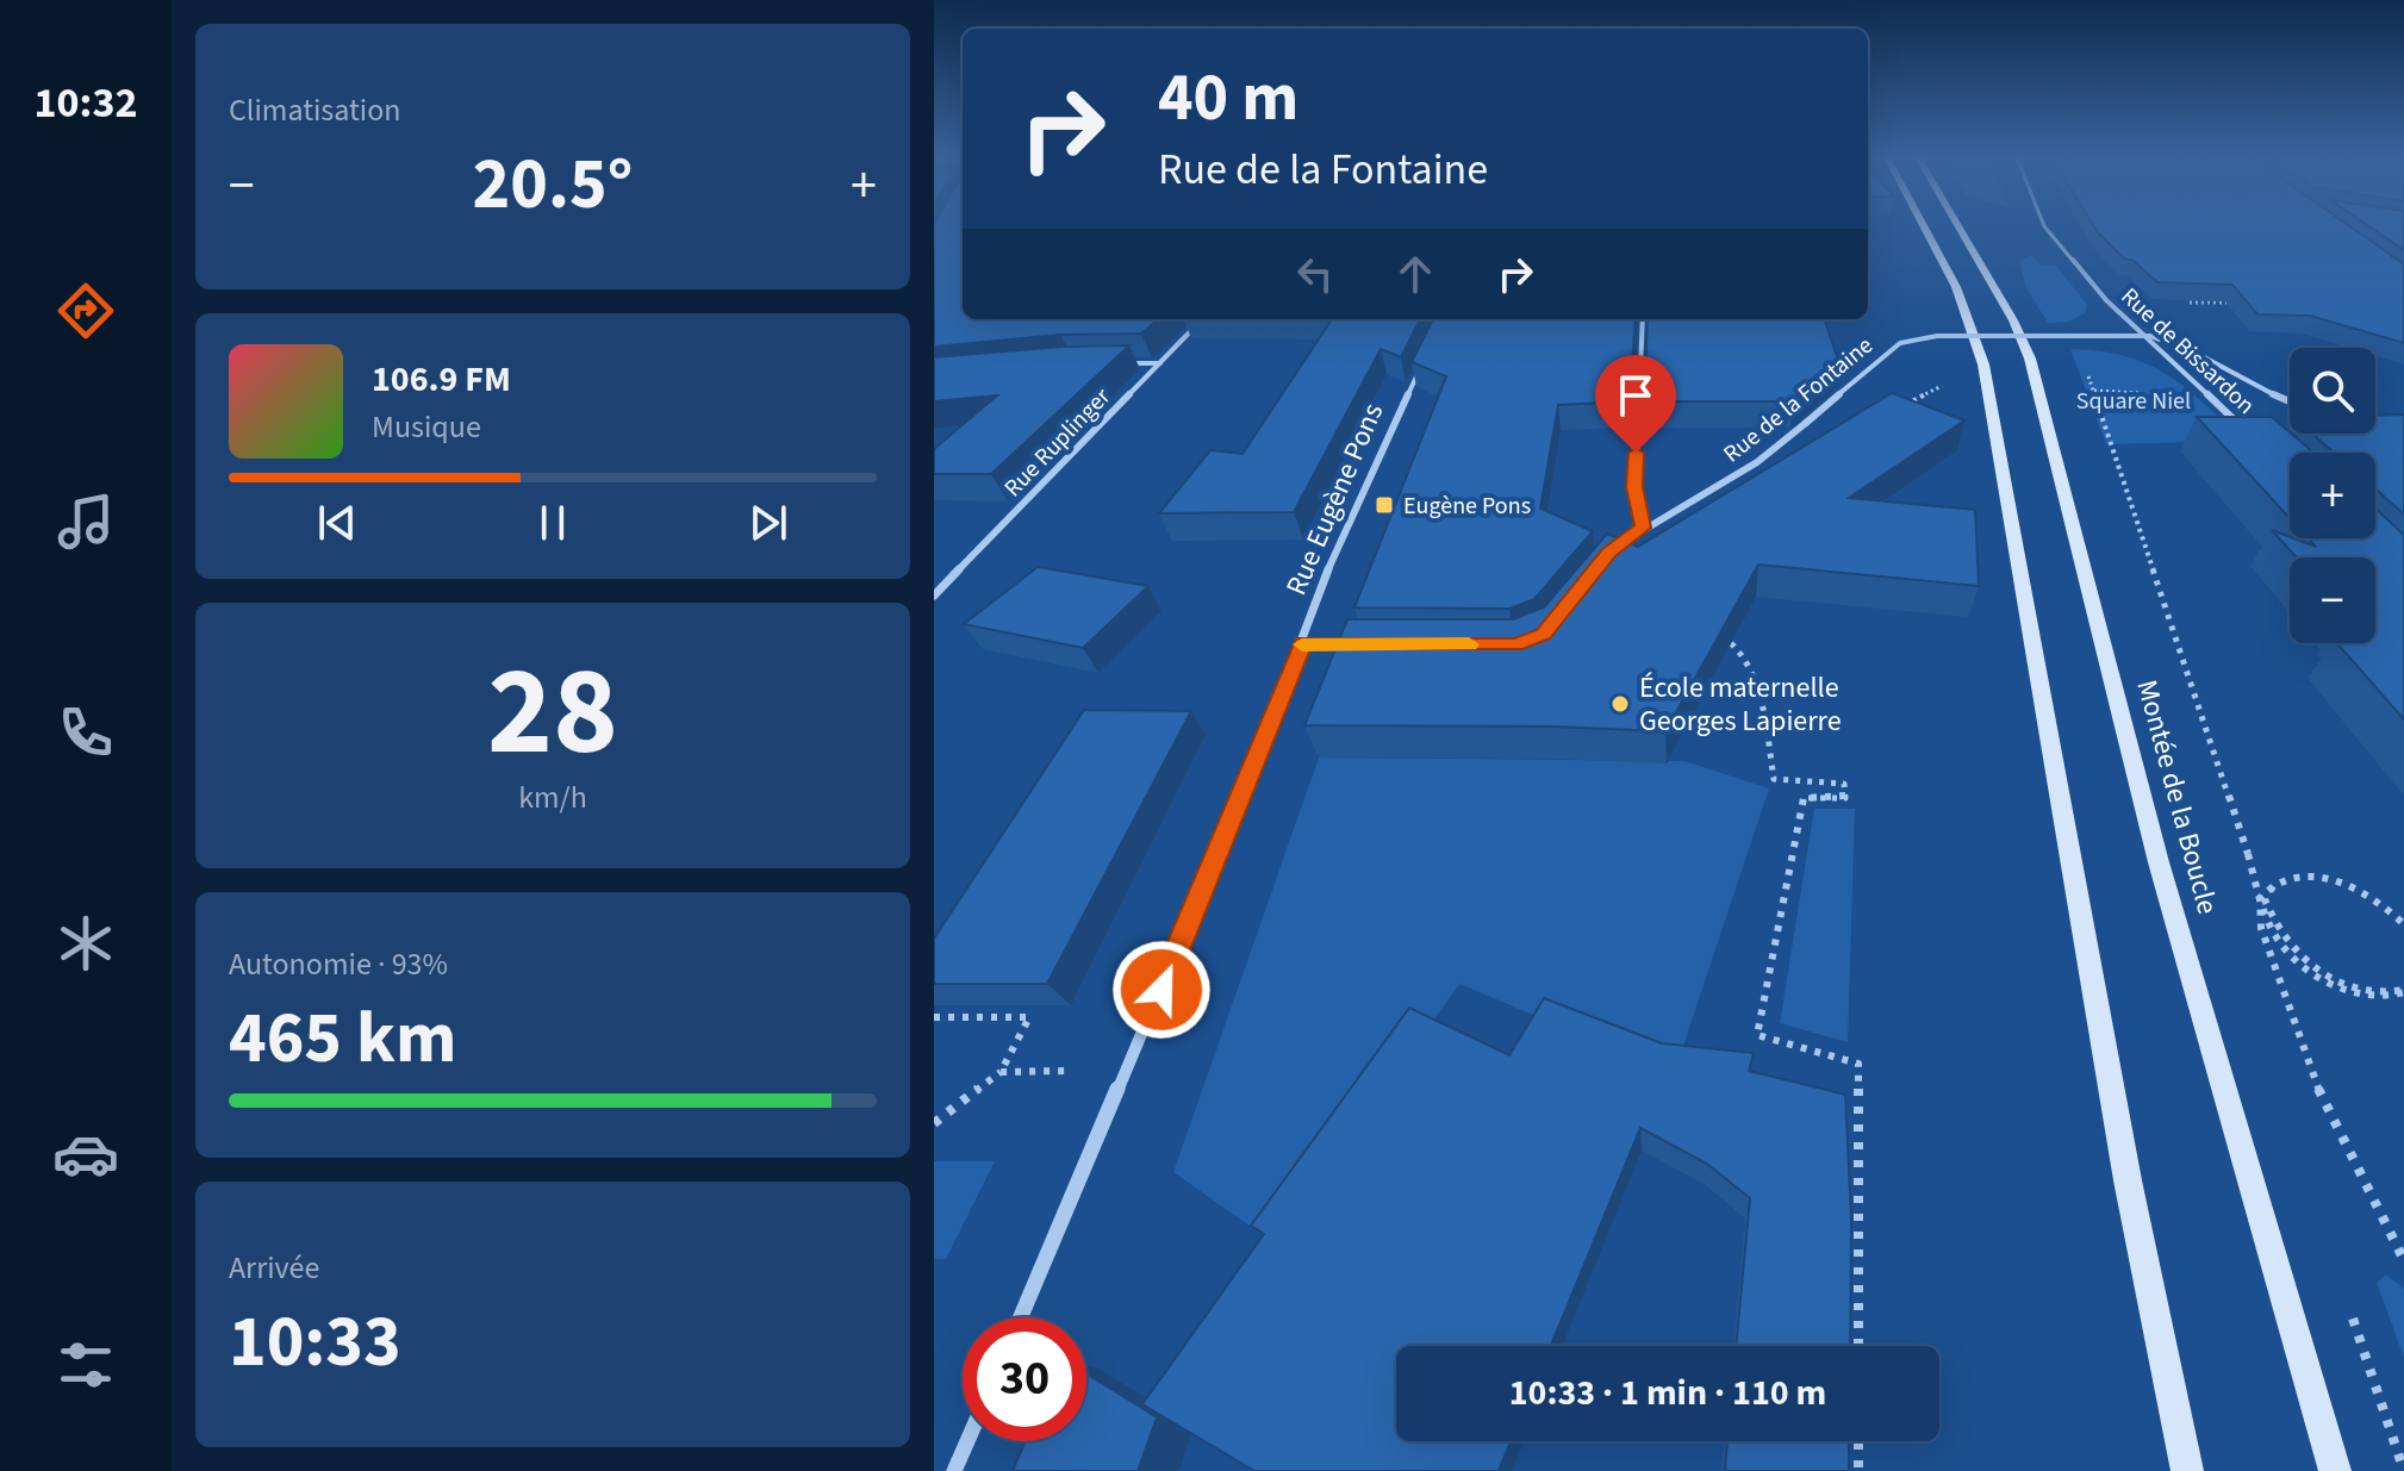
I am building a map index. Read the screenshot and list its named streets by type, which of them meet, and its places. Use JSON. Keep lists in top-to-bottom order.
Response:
{
  "streets": {
    "main road": ["Montée de la Boucle"],
    "street": [
      "Rue de Bissardon",
      "Rue de la Fontaine",
      "Rue Ruplinger",
      "Rue Eugène Pons"
    ]
  },
  "crossings": [
    ["Rue de Bissardon", "Rue de la Fontaine"]
  ],
  "parks": ["Square Niel"],
  "places": {
    "transit": ["Eugène Pons"],
    "other": ["École maternelle Georges Lapierre"]
  },
  "page": {
    "tabs": "10:32",
    "tile": [
      "Climatisation",
      ["28", "km/h"],
      ["Autonomie · 93%", "465 km"],
      ["Arrivée", "10:33"]
    ],
    "turn": ["40 m", "Rue de la Fontaine"],
    "heat": ["−", "20.5°", "+"],
    "song": ["106.9 FM", "Musique"],
    "map_buttons": ["+", "−"],
    "limit": "30",
    "trip": "10:33 · 1 min · 110 m"
  }
}
